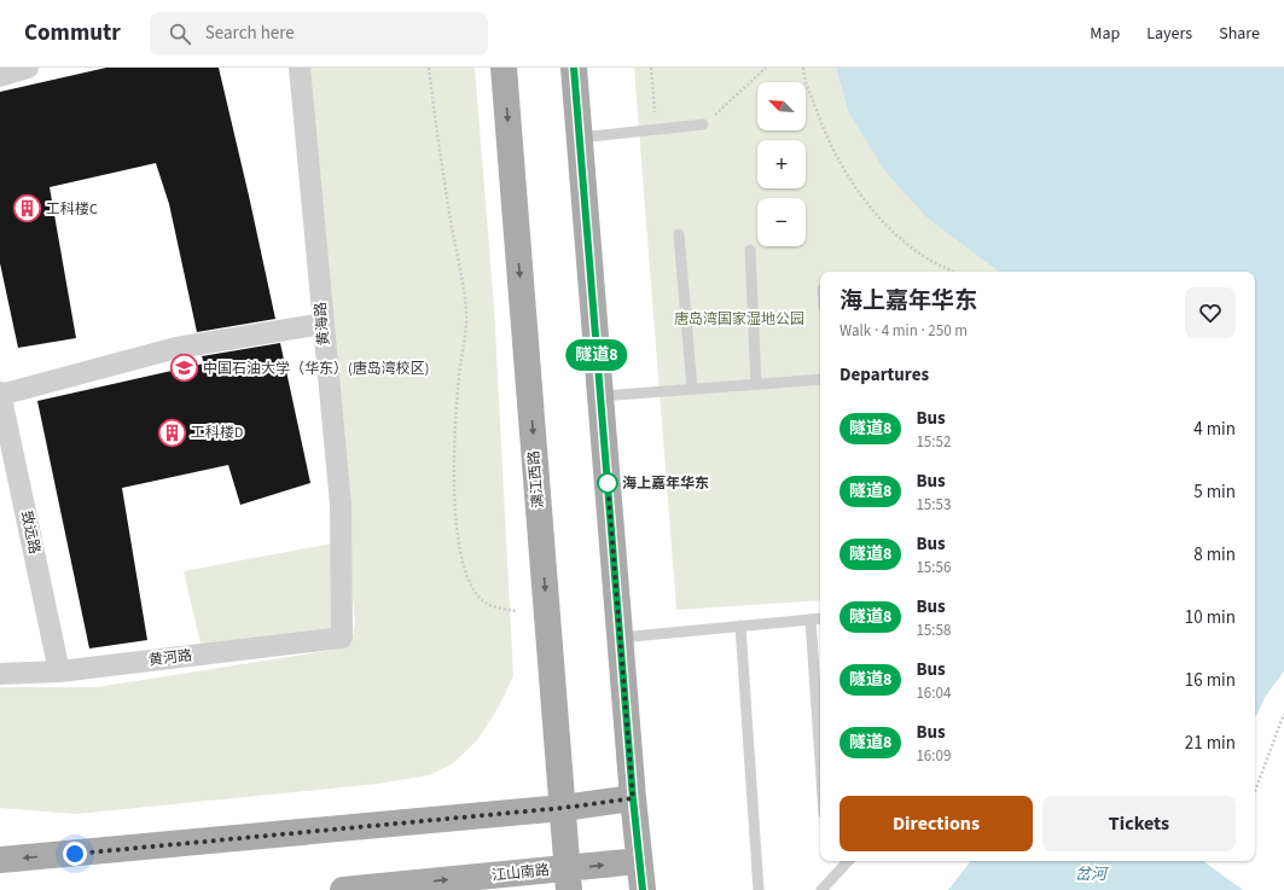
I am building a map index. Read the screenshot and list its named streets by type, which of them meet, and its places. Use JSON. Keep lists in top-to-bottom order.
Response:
{
  "streets": {
    "main road": ["漓江西路", "江山南路"],
    "street": ["黄海路", "致远路", "黄河路"]
  },
  "crossings": [
    ["黄海路", "黄河路"],
    ["漓江西路", "江山南路"],
    ["致远路", "黄河路"]
  ],
  "water": ["岔河"],
  "parks": ["唐岛湾国家湿地公园"],
  "places": {
    "building": ["工科楼C", "工科楼D"],
    "school or university": ["中国石油大学（华东）(唐岛湾校区)"],
    "other": ["海上嘉年华东"]
  },
  "lines": ["bus line 隧道8"],
  "north": "top left",
  "page": {
    "header": "Commutr",
    "search": "Search here",
    "nav": ["Map", "Layers", "Share"],
    "on_map": "隧道8",
    "map_buttons": ["+", "−"],
    "heading": [
      ["海上嘉年华东", "Walk · 4 min · 250 m"],
      "Departures"
    ],
    "list": [
      {
        "mark": "隧道8",
        "name": "Bus",
        "note": "15:52",
        "value": "4 min"
      },
      {
        "mark": "隧道8",
        "name": "Bus",
        "note": "15:53",
        "value": "5 min"
      },
      {
        "mark": "隧道8",
        "name": "Bus",
        "note": "15:56",
        "value": "8 min"
      },
      {
        "mark": "隧道8",
        "name": "Bus",
        "note": "15:58",
        "value": "10 min"
      },
      {
        "mark": "隧道8",
        "name": "Bus",
        "note": "16:04",
        "value": "16 min"
      },
      {
        "mark": "隧道8",
        "name": "Bus",
        "note": "16:09",
        "value": "21 min"
      }
    ],
    "buttons": ["Directions", "Tickets"]
  }
}
